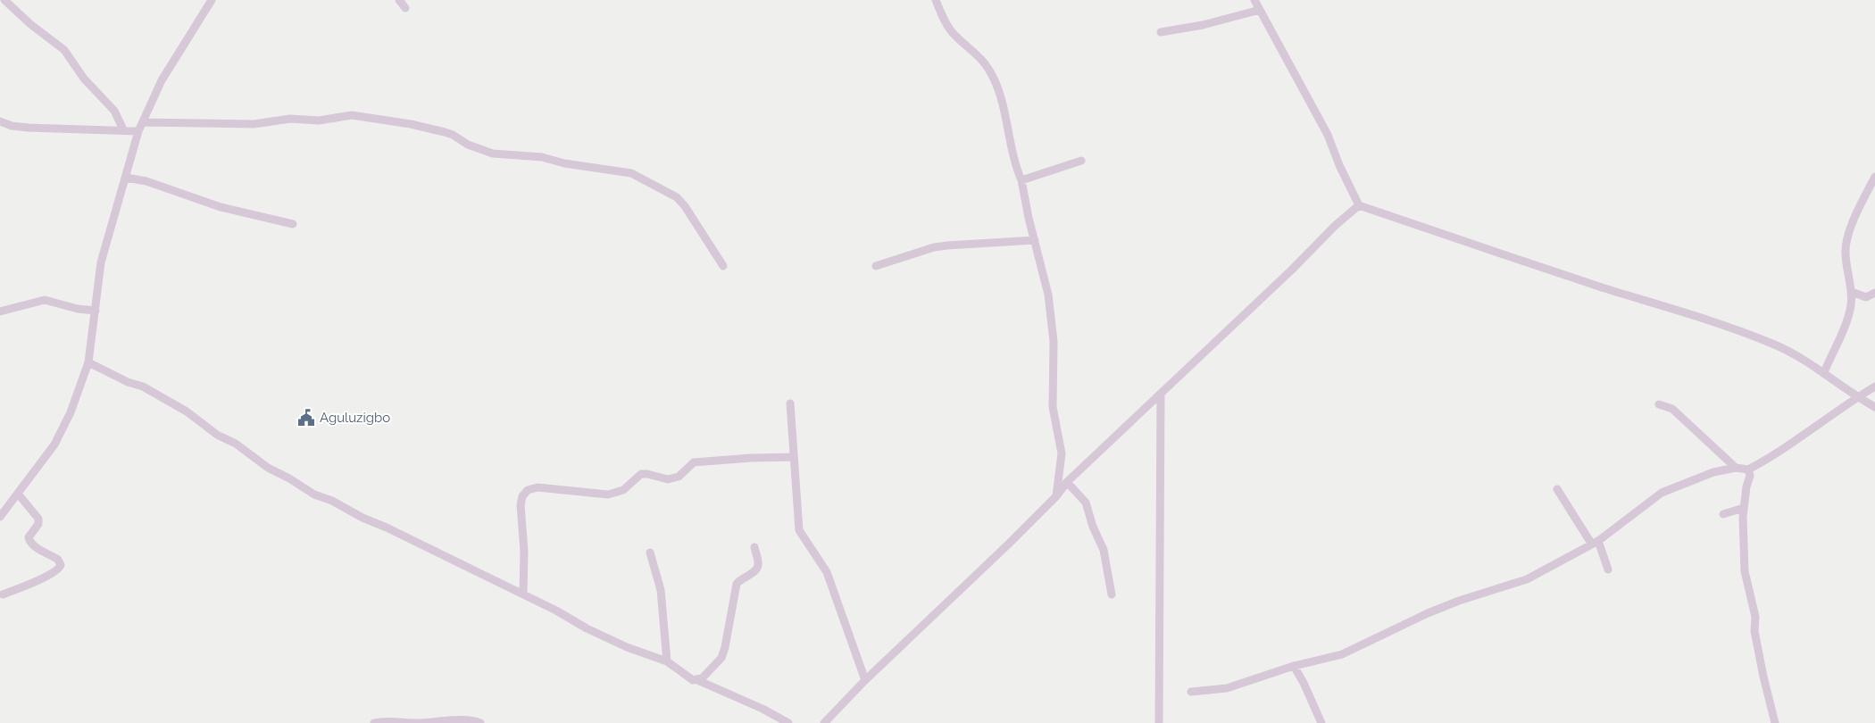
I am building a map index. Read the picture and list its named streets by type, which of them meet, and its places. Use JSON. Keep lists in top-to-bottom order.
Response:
{
  "places": {
    "public building": ["Aguluzigbo"]
  }
}
